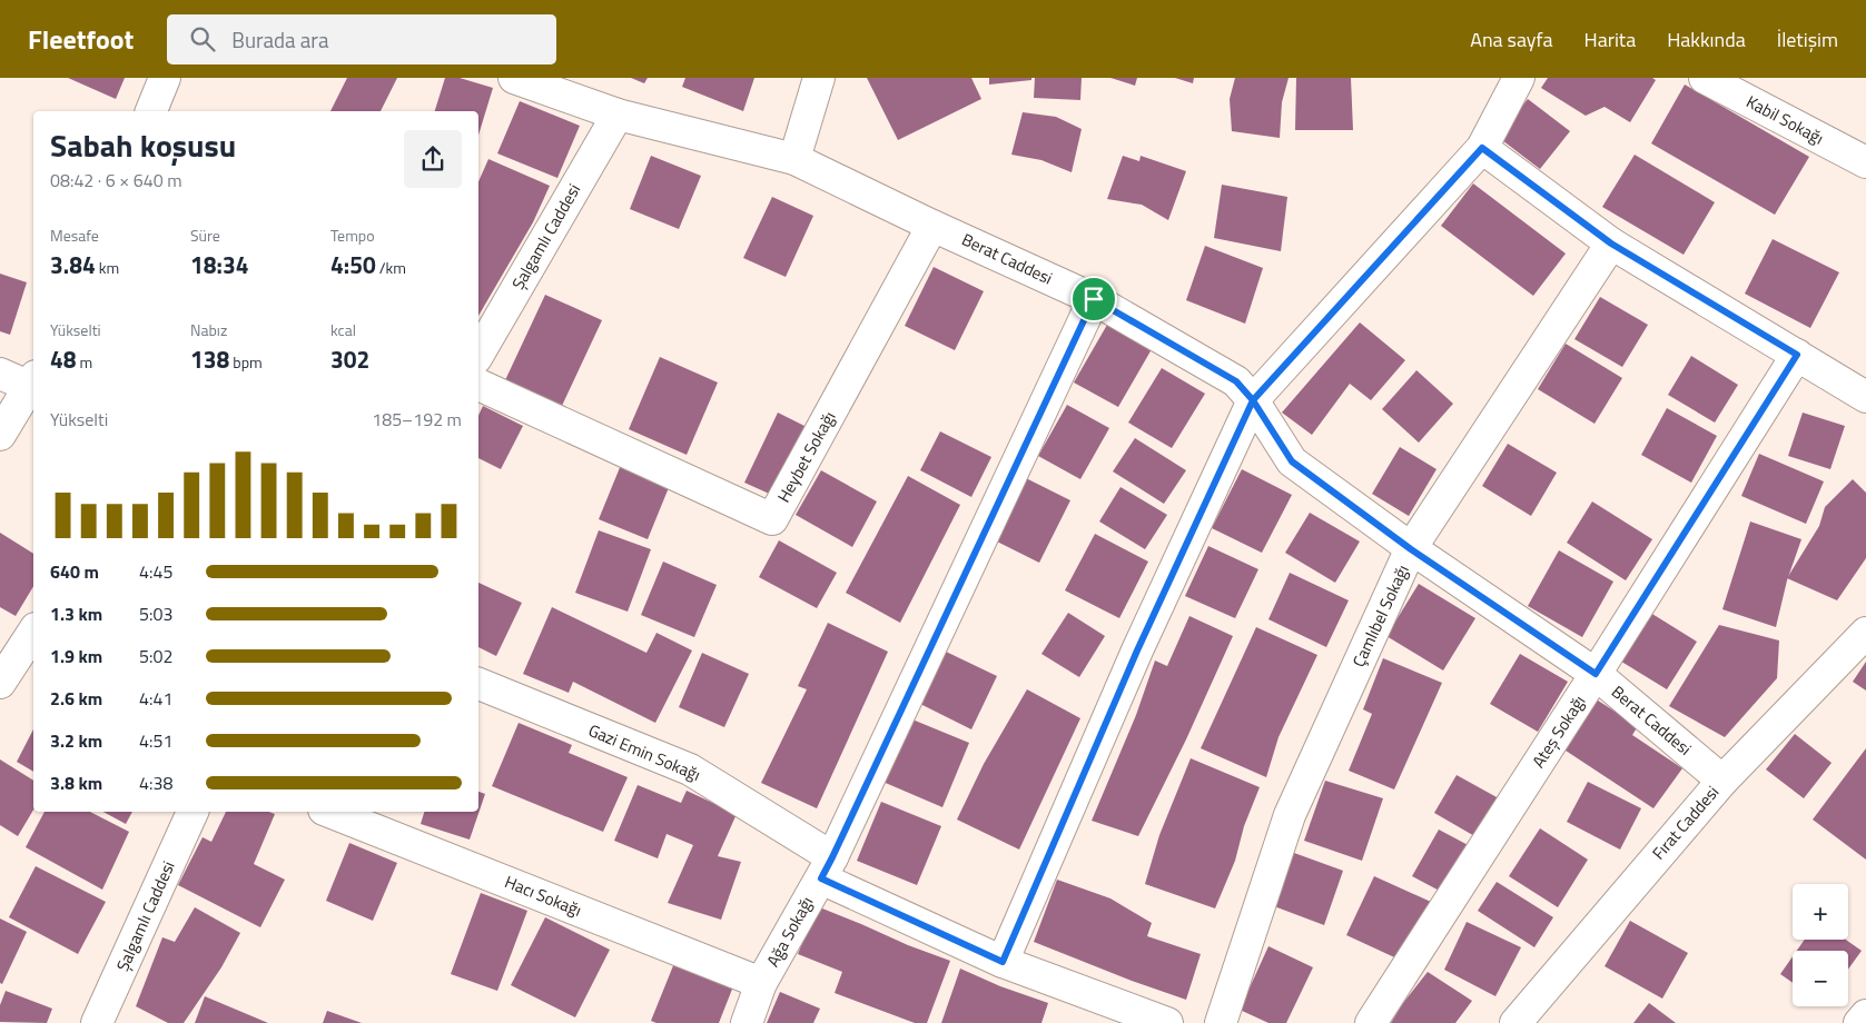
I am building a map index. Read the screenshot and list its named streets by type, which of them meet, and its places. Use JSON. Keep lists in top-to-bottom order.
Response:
{
  "streets": {
    "street": [
      "Kabil Sokağı",
      "Şalgamlı Caddesi",
      "Berat Caddesi",
      "Heybet Sokağı",
      "Çamlıbel Sokağı",
      "Ateş Sokağı",
      "Gazi Emin Sokağı",
      "Fırat Caddesi",
      "Hacı Sokağı",
      "Ağa Sokağı"
    ]
  },
  "crossings": [
    ["Şalgamlı Caddesi", "Berat Caddesi"],
    ["Berat Caddesi", "Heybet Sokağı"],
    ["Berat Caddesi", "Çamlıbel Sokağı"],
    ["Berat Caddesi", "Ateş Sokağı"],
    ["Berat Caddesi", "Fırat Caddesi"],
    ["Berat Caddesi", "Ağa Sokağı"],
    ["Gazi Emin Sokağı", "Ağa Sokağı"],
    ["Hacı Sokağı", "Ağa Sokağı"]
  ],
  "page": {
    "header": "Fleetfoot",
    "search": "Burada ara",
    "nav": [
      "Ana sayfa",
      "Harita",
      "Hakkında",
      "İletişim"
    ],
    "heading": ["Sabah koşusu", "08:42 · 6 × 640 m"],
    "stats": [
      ["Mesafe", "3.84 km"],
      ["Süre", "18:34"],
      ["Tempo", "4:50 /km"],
      ["Yükselti", "48 m"],
      ["Nabız", "138 bpm"],
      ["kcal", "302"]
    ],
    "chart": ["Yükselti", "185–192 m"],
    "list": [
      {
        "name": "640 m",
        "note": "4:45"
      },
      {
        "name": "1.3 km",
        "note": "5:03"
      },
      {
        "name": "1.9 km",
        "note": "5:02"
      },
      {
        "name": "2.6 km",
        "note": "4:41"
      },
      {
        "name": "3.2 km",
        "note": "4:51"
      },
      {
        "name": "3.8 km",
        "note": "4:38"
      }
    ],
    "map_buttons": ["+", "−"]
  }
}
